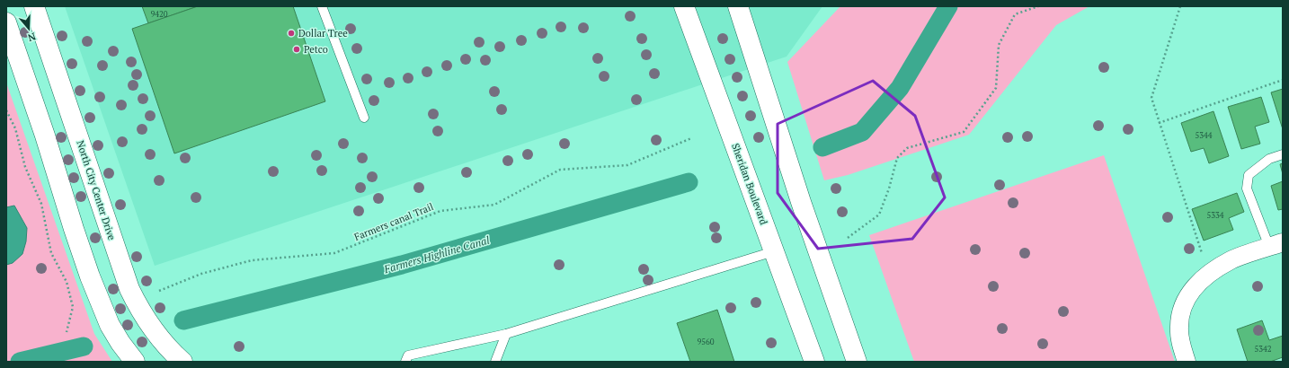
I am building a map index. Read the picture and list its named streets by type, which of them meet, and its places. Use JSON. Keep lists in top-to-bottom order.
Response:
{
  "streets": {
    "main road": ["Sheridan Boulevard", "North City Center Drive"],
    "path": ["Farmers canal Trail"]
  },
  "water": ["Farmers Highline Canal"],
  "places": ["Dollar Tree", "Petco"],
  "house_numbers": [
    "9420",
    "5344",
    "5334",
    "9560",
    "5342"
  ],
  "north": "bottom"
}
